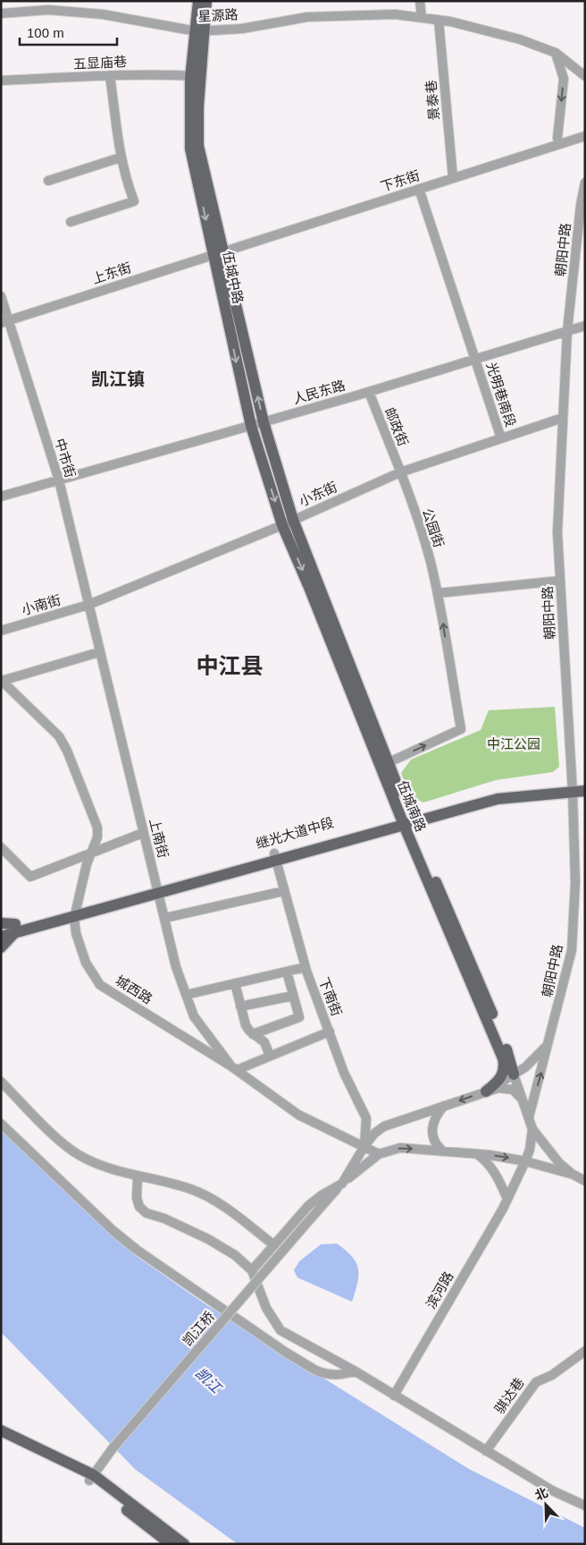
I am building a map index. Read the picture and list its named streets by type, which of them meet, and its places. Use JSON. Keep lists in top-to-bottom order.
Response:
{
  "streets": {
    "main road": ["伍城中路", "伍城南路", "继光大道中段"],
    "street": [
      "星源路",
      "五显庙巷",
      "景泰巷",
      "下东街",
      "朝阳中路",
      "上东街",
      "人民东路",
      "光明巷南段",
      "邮政街",
      "中市街",
      "小东街",
      "公园街",
      "小南街",
      "上南街",
      "城西路",
      "下南街",
      "滨河路",
      "凯江桥",
      "骐达巷"
    ]
  },
  "crossings": [
    ["星源路", "景泰巷"],
    ["星源路", "伍城中路"],
    ["五显庙巷", "伍城中路"],
    ["景泰巷", "下东街"],
    ["下东街", "上东街"],
    ["下东街", "伍城中路"],
    ["下东街", "光明巷南段"],
    ["朝阳中路", "人民东路"],
    ["朝阳中路", "小东街"],
    ["朝阳中路", "继光大道中段"],
    ["上东街", "伍城中路"],
    ["上东街", "中市街"],
    ["伍城中路", "人民东路"],
    ["伍城中路", "小东街"],
    ["伍城中路", "伍城南路"],
    ["人民东路", "光明巷南段"],
    ["人民东路", "邮政街"],
    ["人民东路", "中市街"],
    ["光明巷南段", "小东街"],
    ["邮政街", "小东街"],
    ["邮政街", "公园街"],
    ["中市街", "小东街"],
    ["中市街", "小南街"],
    ["中市街", "上南街"],
    ["小东街", "公园街"],
    ["小东街", "小南街"],
    ["小东街", "伍城南路"],
    ["小东街", "上南街"],
    ["公园街", "伍城南路"],
    ["小南街", "上南街"],
    ["伍城南路", "继光大道中段"],
    ["继光大道中段", "上南街"],
    ["继光大道中段", "城西路"],
    ["继光大道中段", "下南街"],
    ["上南街", "城西路"],
    ["城西路", "下南街"]
  ],
  "one_way": ["公园街"],
  "districts": ["凯江镇", "中江县"],
  "water": ["凯江"],
  "parks": ["中江公园"],
  "scale_bar": "100 m",
  "north": "top left"
}
